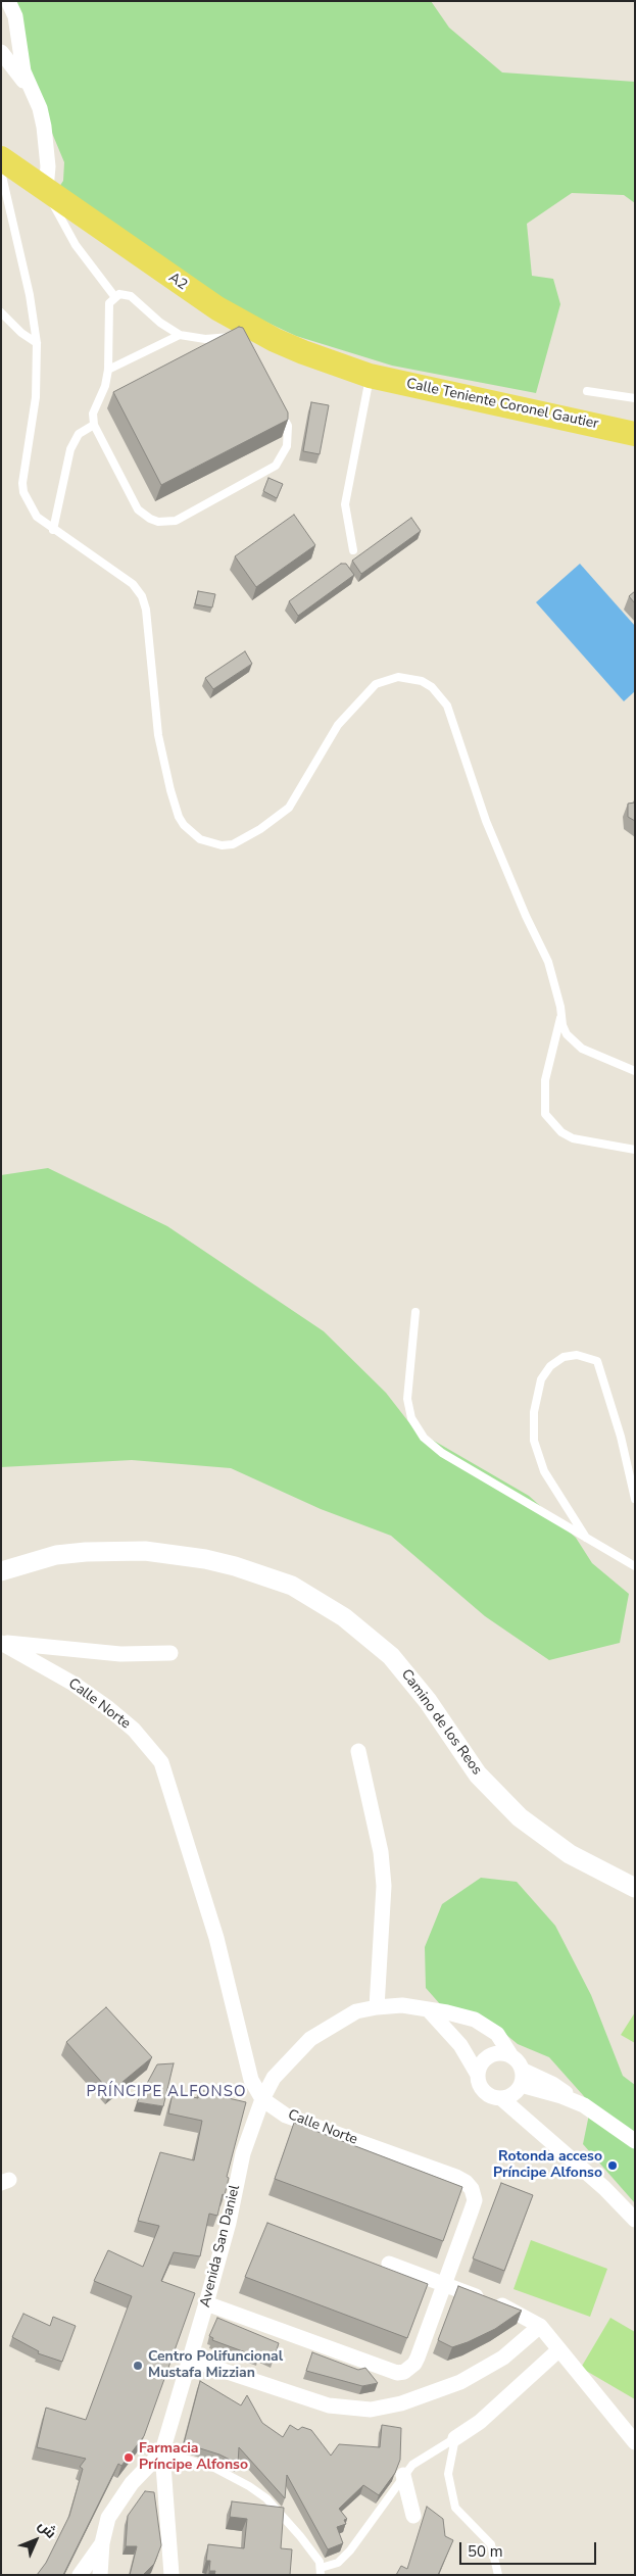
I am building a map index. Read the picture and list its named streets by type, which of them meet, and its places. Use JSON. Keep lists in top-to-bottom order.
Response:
{
  "streets": {
    "main road": ["A2", "Calle Teniente Coronel Gautier"],
    "street": ["Calle Norte", "Camino de los Reos", "Avenida San Daniel"]
  },
  "crossings": [
    ["A2", "Calle Teniente Coronel Gautier"],
    ["Calle Norte", "Avenida San Daniel"]
  ],
  "districts": ["PRÍNCIPE ALFONSO"],
  "places": ["Rotonda acceso Príncipe Alfonso", "Centro Polifuncional Mustafa Mizzian", "Farmacia Príncipe Alfonso"],
  "scale_bar": "50 m",
  "north": "top right"
}
